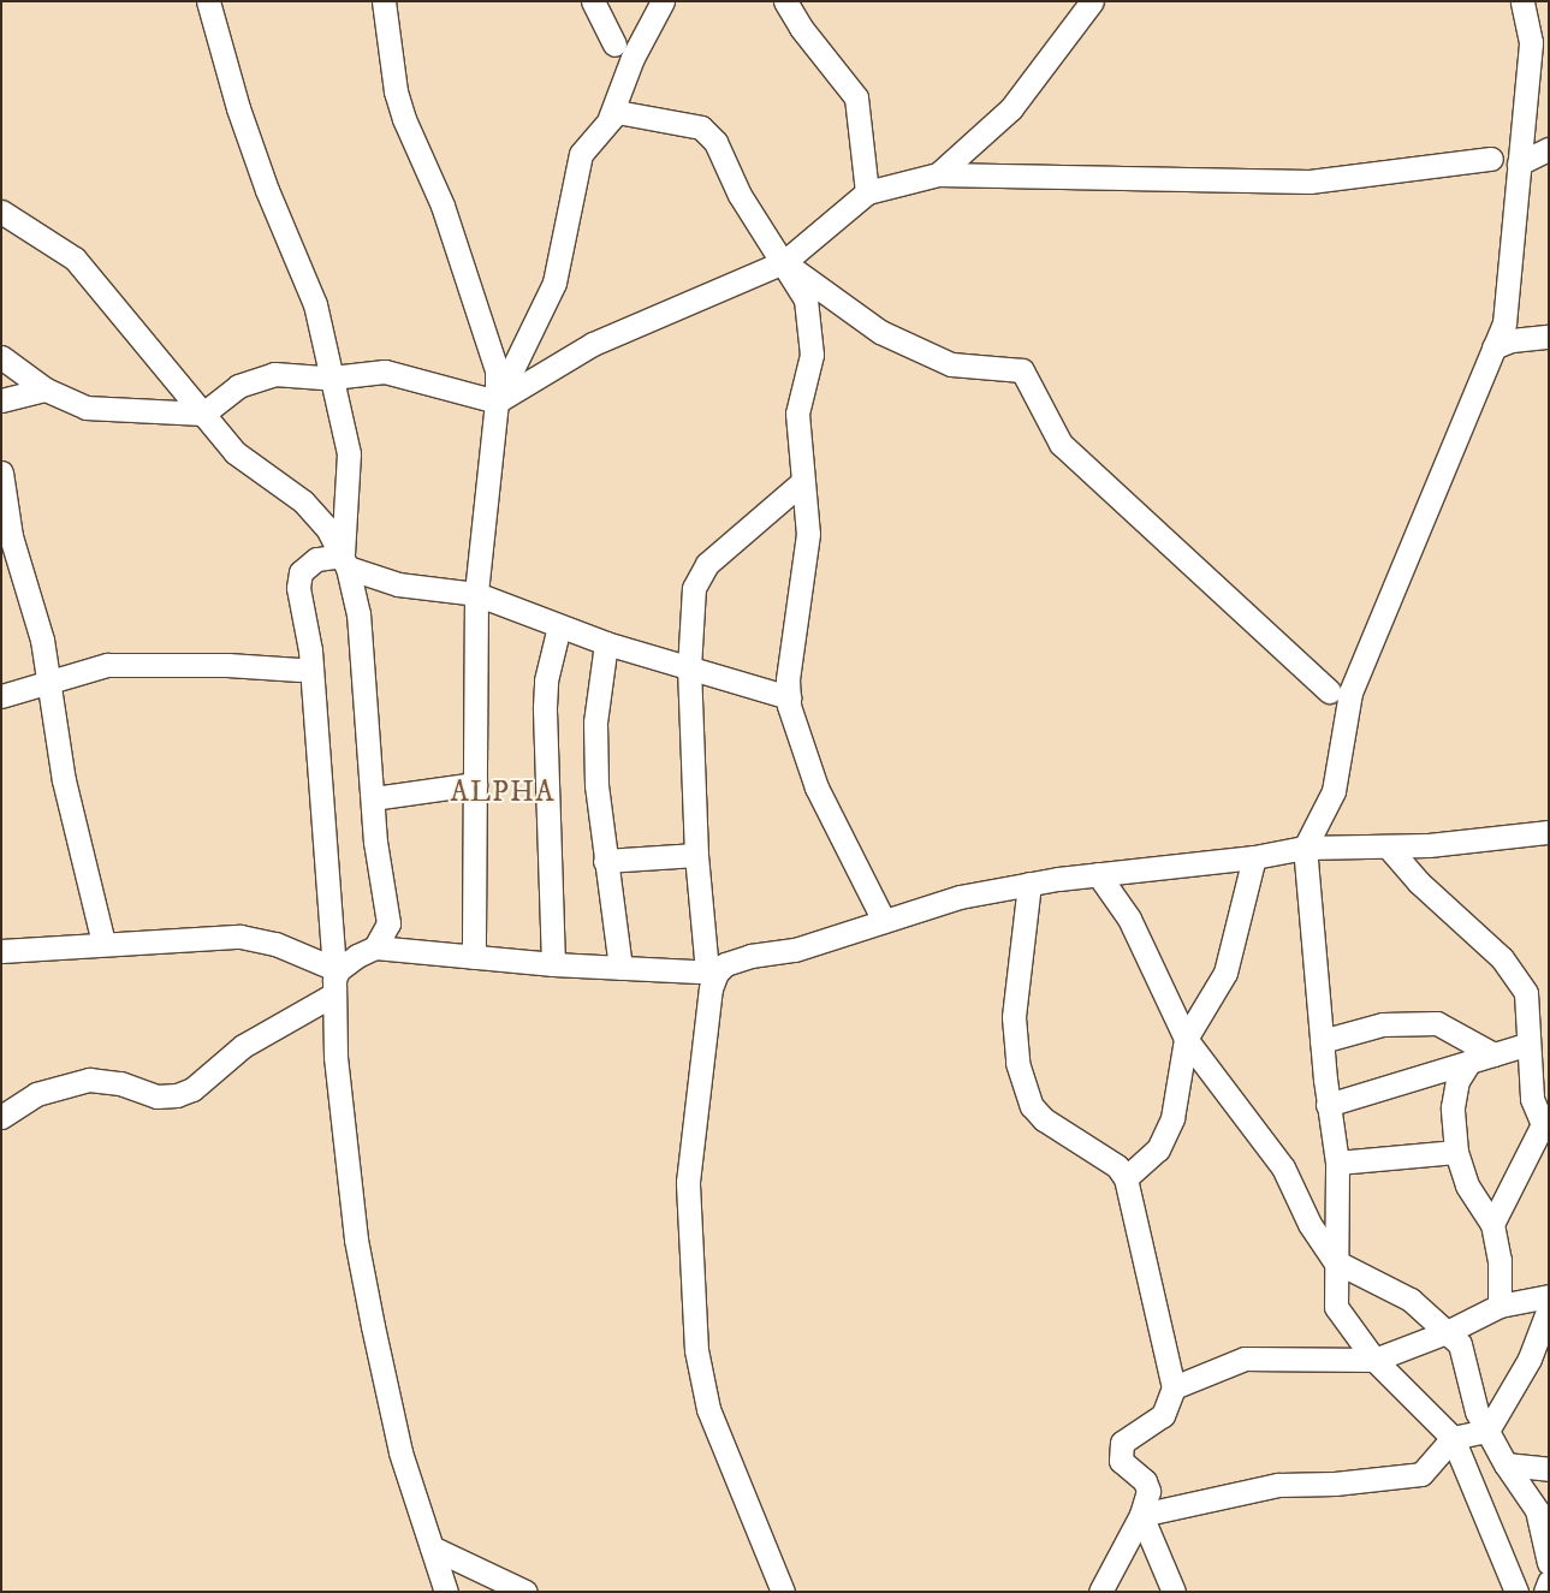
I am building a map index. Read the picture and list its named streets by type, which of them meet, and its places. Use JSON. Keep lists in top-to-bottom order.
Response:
{
  "districts": ["ALPHA"]
}
